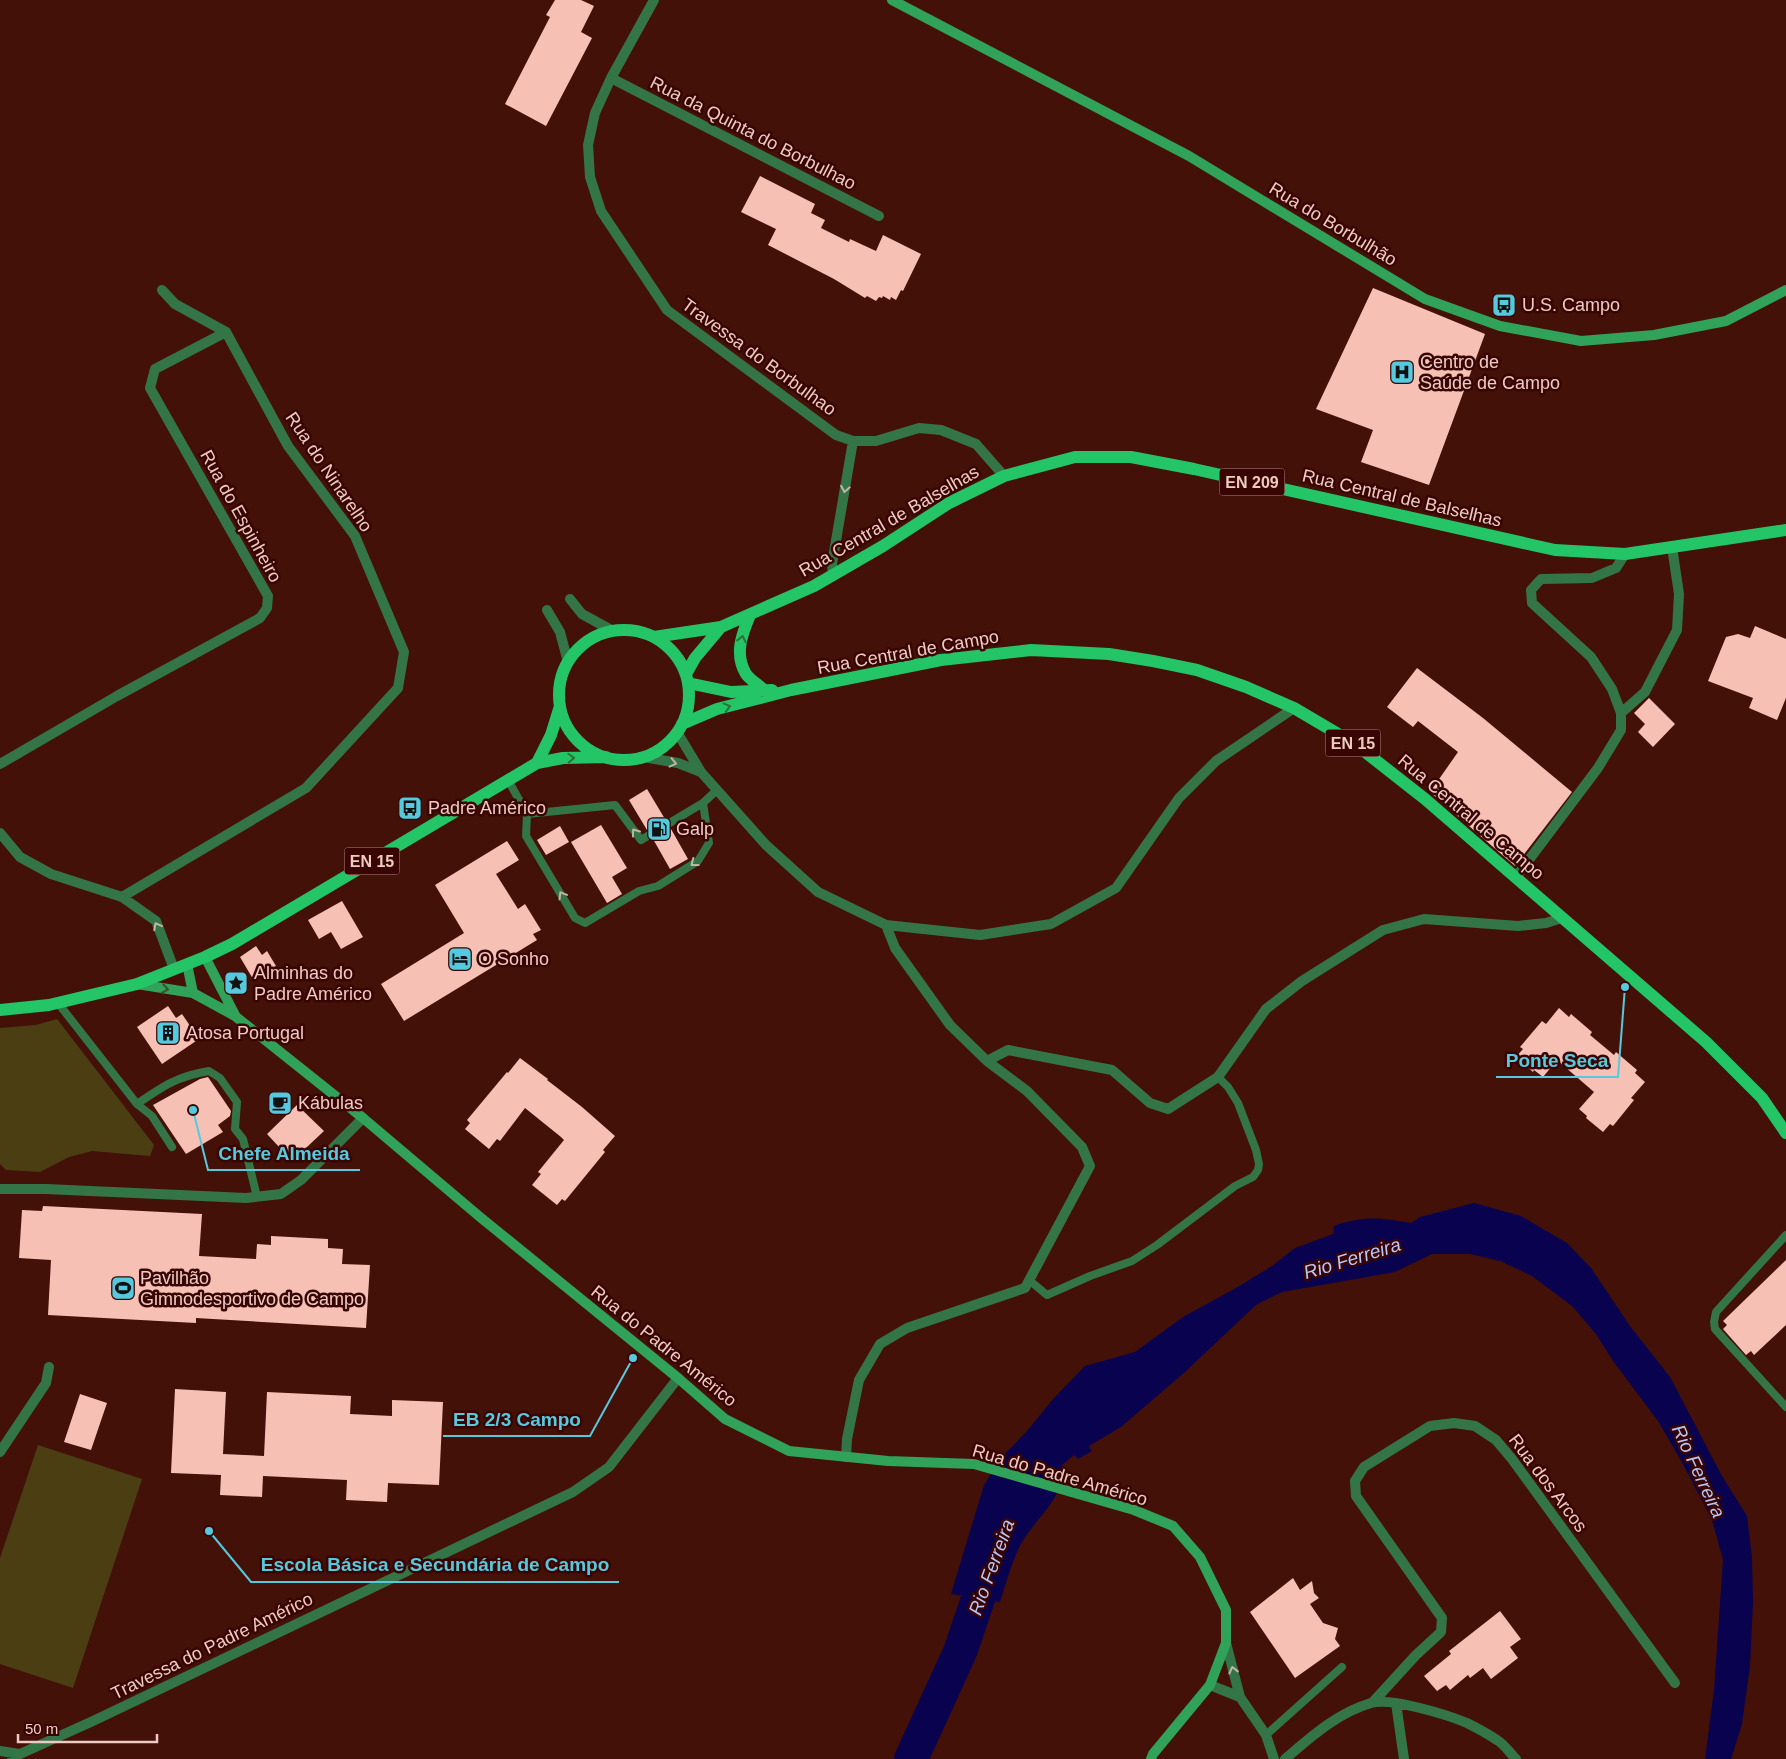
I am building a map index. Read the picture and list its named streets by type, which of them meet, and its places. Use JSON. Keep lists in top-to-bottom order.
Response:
{
  "streets": {
    "main road": [
      "EN 209",
      "Rua Central de Balselhas",
      "Rua Central de Campo",
      "EN 15"
    ],
    "street": [
      "Rua da Quinta do Borbulhao",
      "Rua do Borbulhão",
      "Travessa do Borbulhao",
      "Rua do Ninarelho",
      "Rua do Espinheiro",
      "Rua do Padre Américo",
      "Rua dos Arcos",
      "Travessa do Padre Américo"
    ]
  },
  "crossings": [
    ["Rua da Quinta do Borbulhao", "Travessa do Borbulhao"],
    ["Travessa do Borbulhao", "Rua Central de Balselhas"],
    ["Rua do Ninarelho", "Rua do Espinheiro"],
    ["Rua Central de Balselhas", "Rua Central de Campo"],
    ["Rua Central de Balselhas", "EN 15"],
    ["Rua Central de Campo", "EN 15"],
    ["EN 15", "Rua do Padre Américo"],
    ["Rua do Padre Américo", "Travessa do Padre Américo"]
  ],
  "water": ["Rio Ferreira"],
  "places": {
    "bus stop": ["U.S. Campo", "Padre Américo"],
    "hospital": ["Centro de Saúde de Campo"],
    "fuel station": ["Galp"],
    "hotel": ["O Sonho"],
    "place": ["Alminhas do Padre Américo"],
    "other": [
      "Ponte Seca",
      "Chefe Almeida",
      "EB 2/3 Campo",
      "Escola Básica e Secundária de Campo"
    ],
    "building": ["Atosa Portugal"],
    "cafe": ["Kábulas"],
    "sports": ["Pavilhão Gimnodesportivo de Campo"]
  },
  "scale_bar": "50 m"
}
